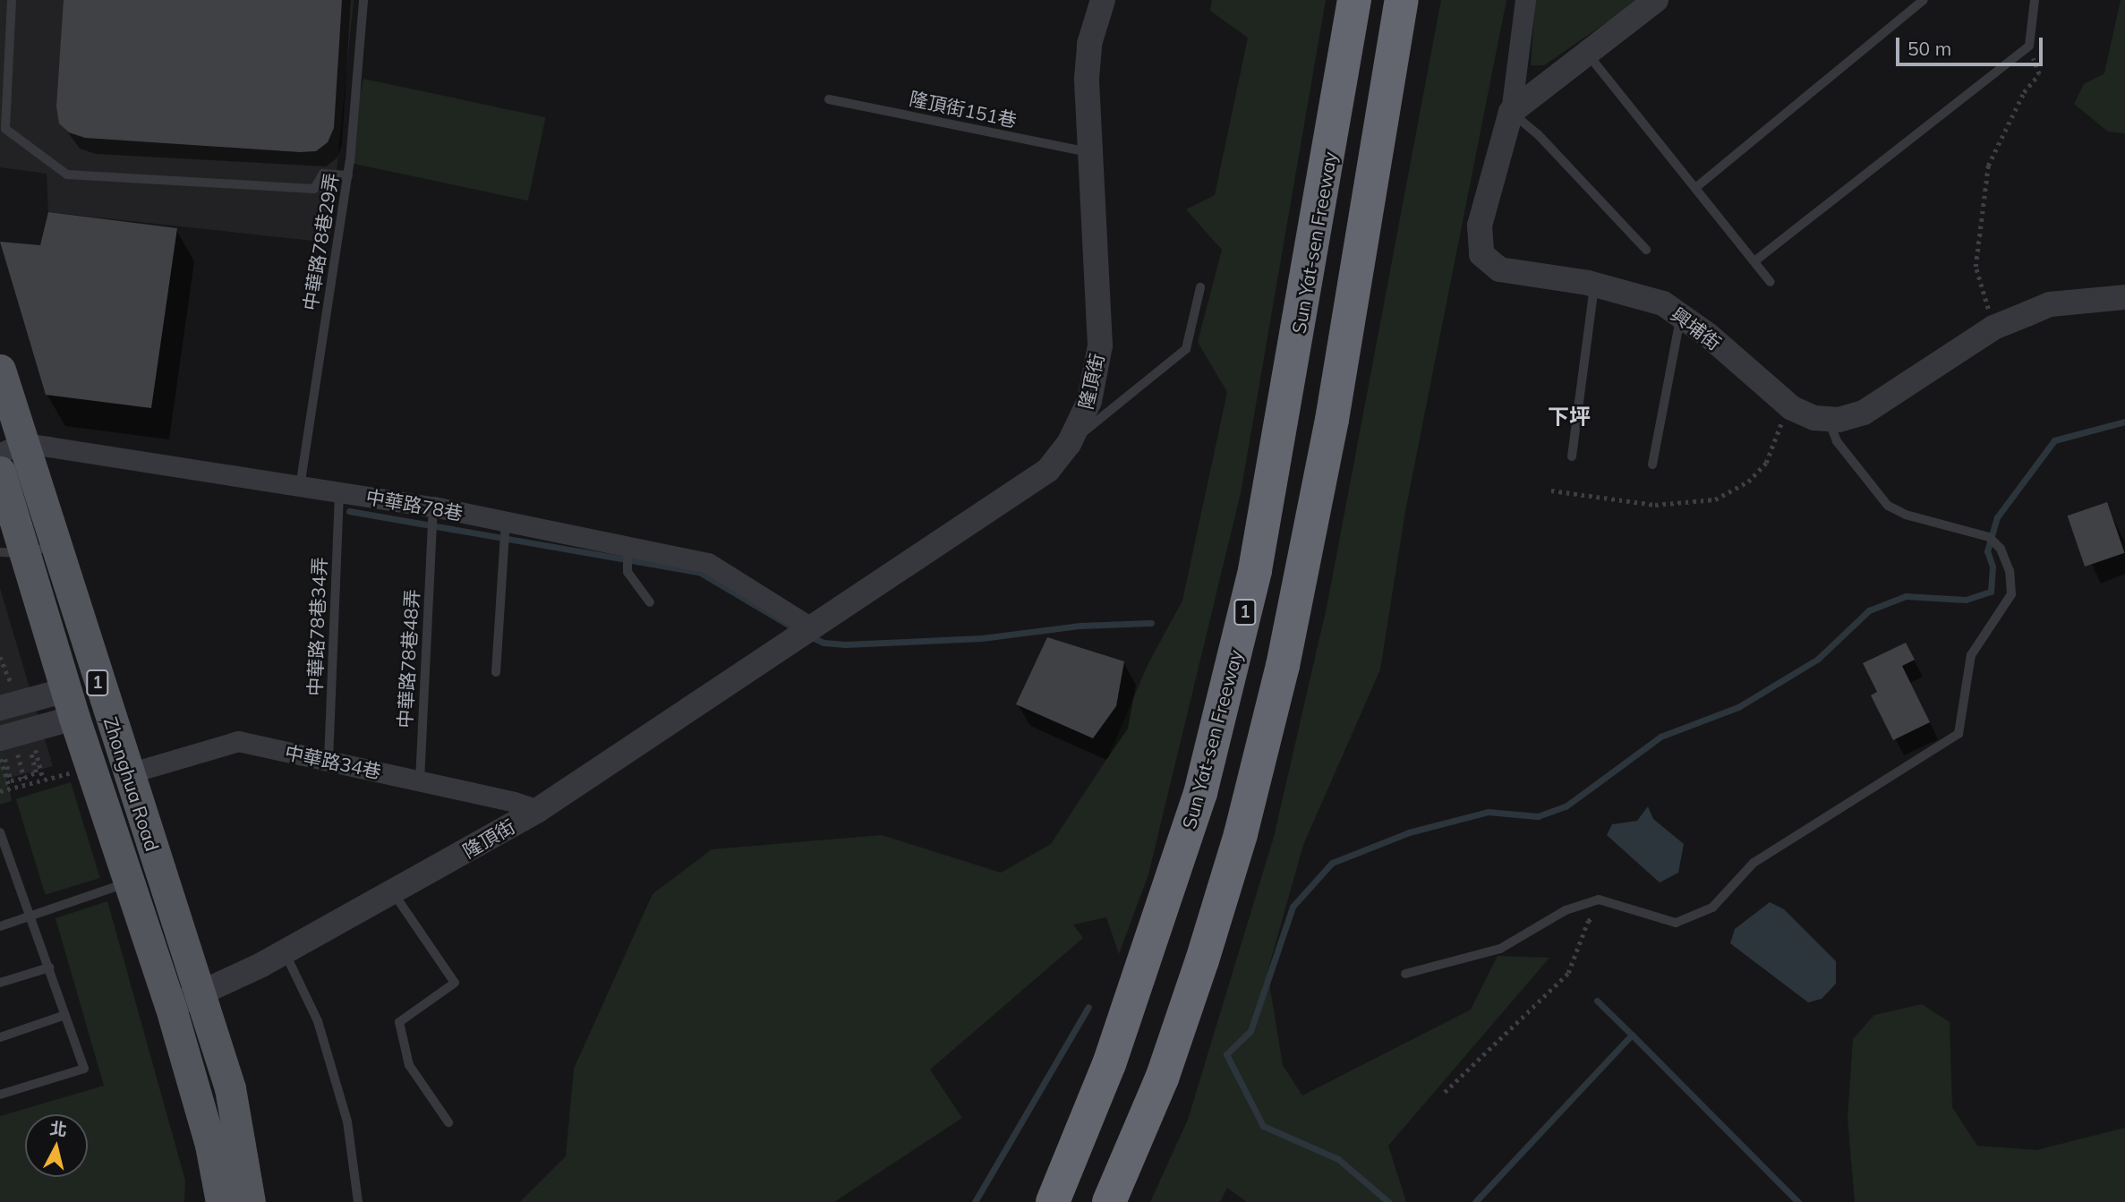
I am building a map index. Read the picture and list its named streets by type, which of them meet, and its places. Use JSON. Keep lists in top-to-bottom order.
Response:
{
  "streets": {
    "highway": ["Sun Yat-sen Freeway", "1"],
    "main road": ["Zhonghua Road"],
    "street": [
      "興埔街",
      "隆頂街",
      "中華路78巷",
      "中華路34巷"
    ],
    "lane": [
      "隆頂街151巷",
      "中華路78巷29弄",
      "中華路78巷34弄",
      "中華路78巷48弄"
    ]
  },
  "crossings": [
    ["隆頂街151巷", "隆頂街"],
    ["中華路78巷29弄", "中華路78巷"],
    ["隆頂街", "中華路78巷"],
    ["隆頂街", "中華路34巷"],
    ["隆頂街", "Zhonghua Road"],
    ["中華路78巷", "中華路78巷34弄"],
    ["中華路78巷", "中華路78巷48弄"],
    ["中華路78巷", "Zhonghua Road"],
    ["中華路78巷34弄", "中華路34巷"],
    ["中華路78巷48弄", "中華路34巷"],
    ["中華路34巷", "Zhonghua Road"]
  ],
  "districts": ["下坪"],
  "scale_bar": "50 m",
  "north": "top"
}
